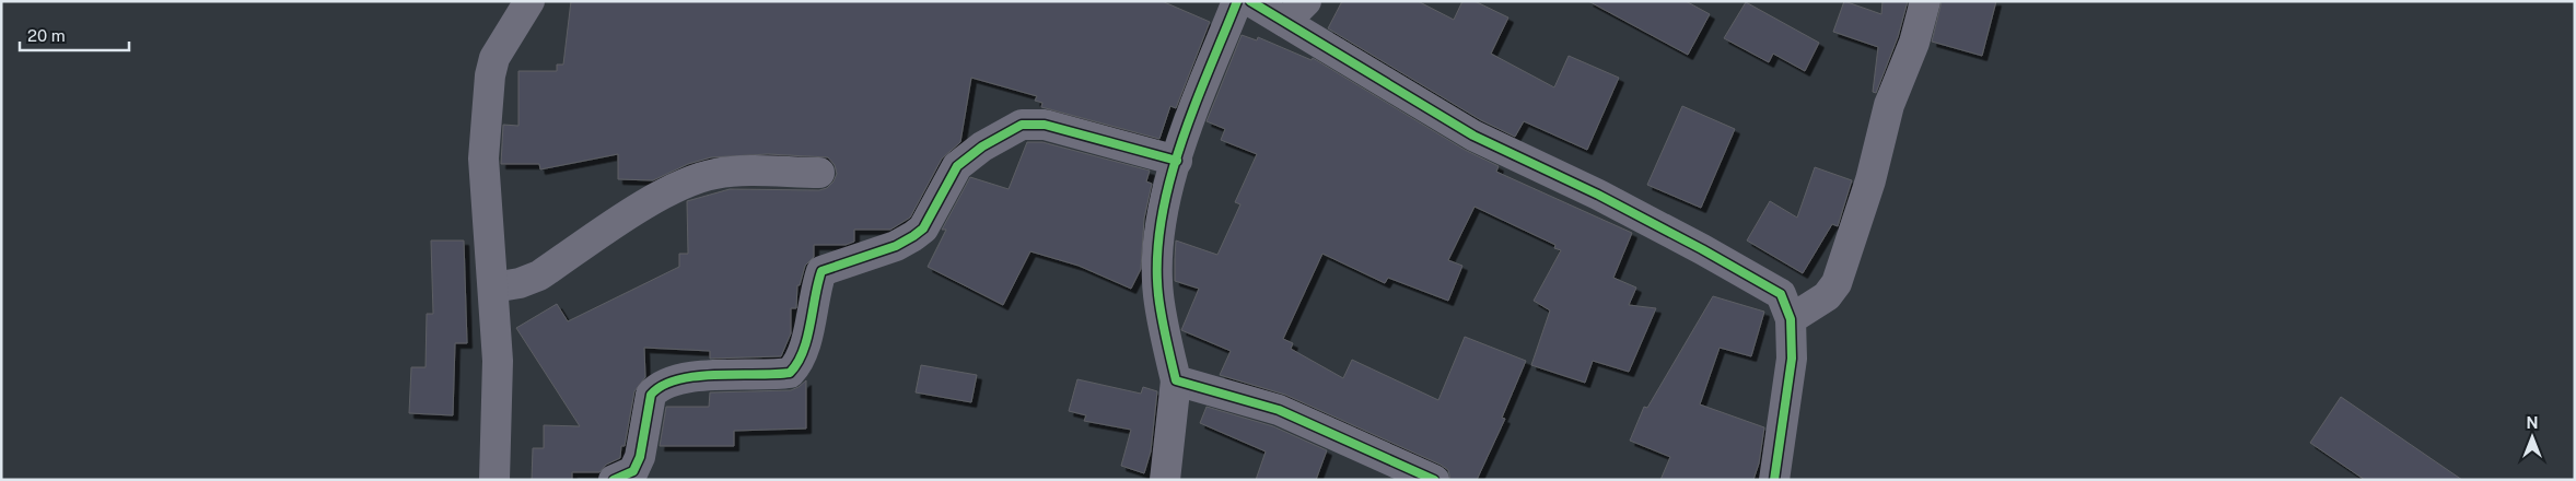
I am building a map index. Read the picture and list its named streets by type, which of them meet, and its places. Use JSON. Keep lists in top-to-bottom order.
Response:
{
  "scale_bar": "20 m",
  "north": "top"
}
